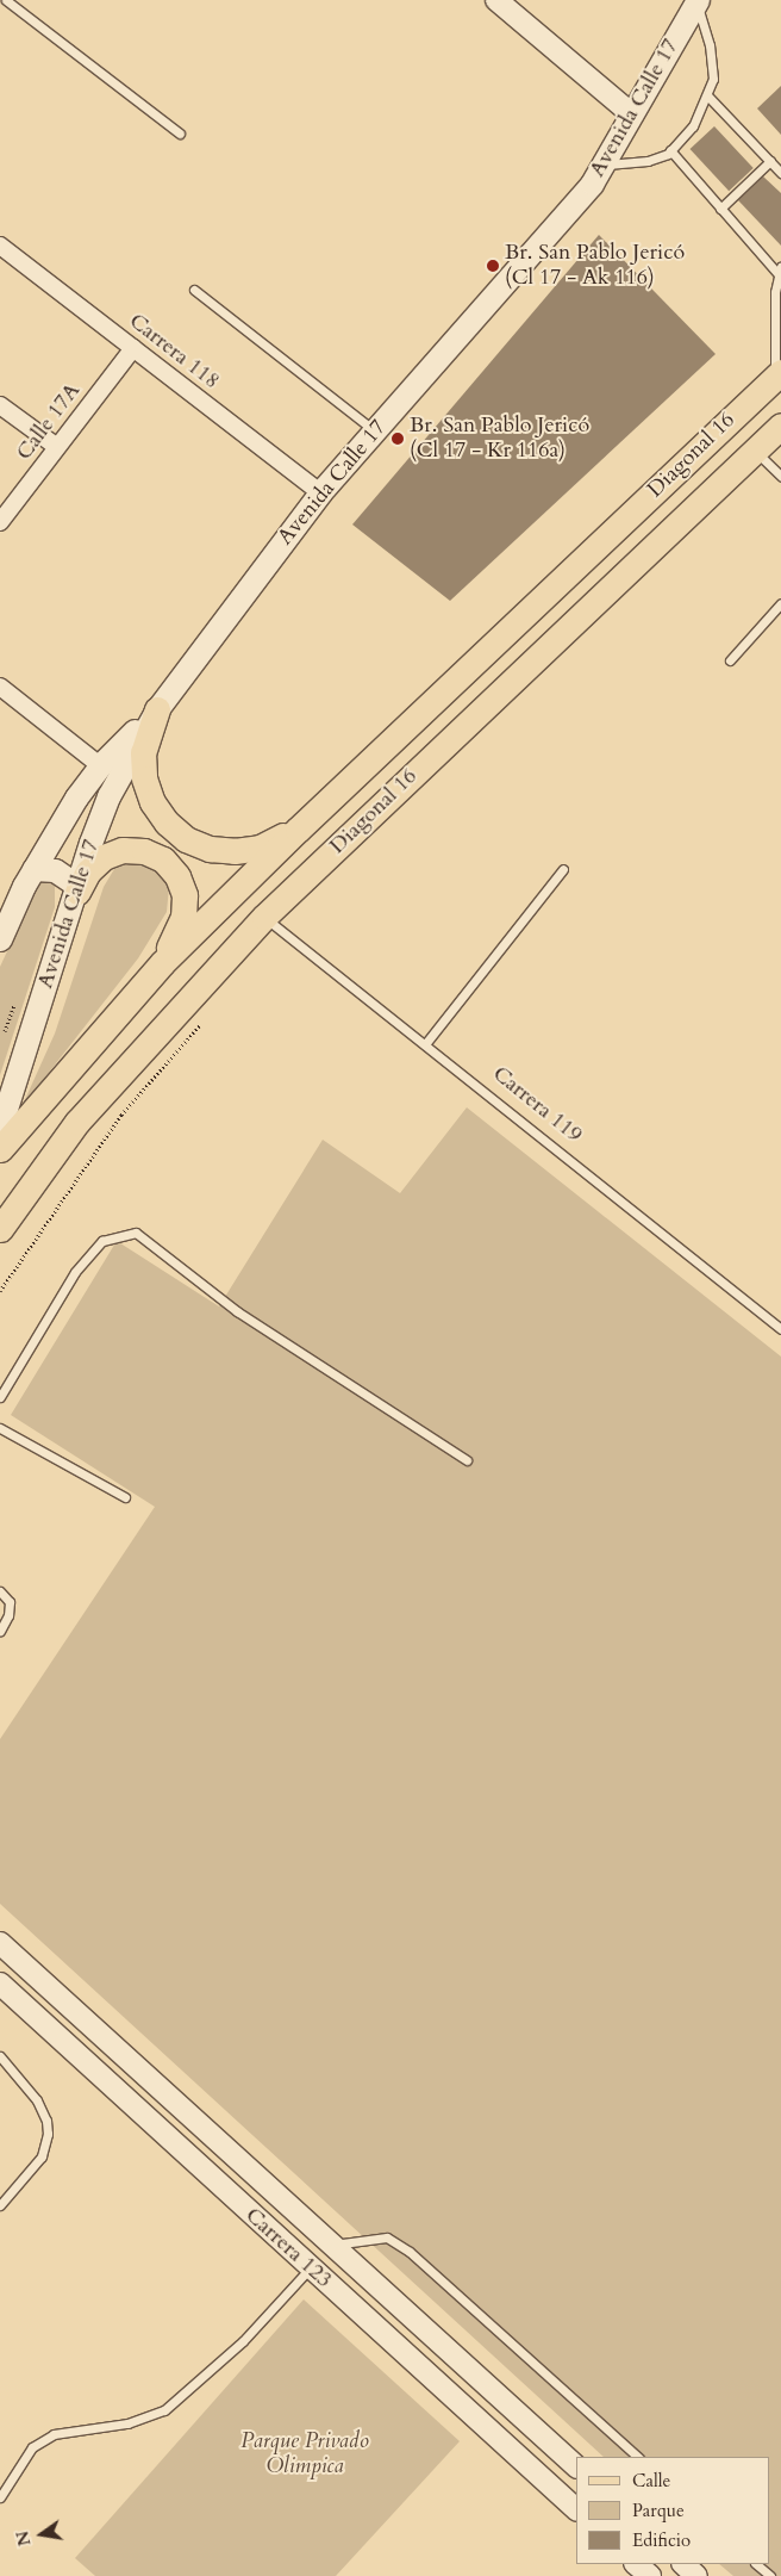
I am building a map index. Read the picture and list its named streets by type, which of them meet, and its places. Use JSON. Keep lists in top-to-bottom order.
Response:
{
  "streets": {
    "main road": ["Avenida Calle 17", "Diagonal 16"],
    "street": ["Carrera 118", "Calle 17A", "Carrera 123"],
    "lane": ["Carrera 119"]
  },
  "crossings": [
    ["Avenida Calle 17", "Carrera 118"],
    ["Carrera 118", "Calle 17A"],
    ["Diagonal 16", "Carrera 119"]
  ],
  "parks": ["Parque Privado Olimpica"],
  "places": ["Br. San Pablo Jericó (Cl 17 - Ak 116)", "Br. San Pablo Jericó (Cl 17 - Kr 116a)"],
  "legend": ["Calle", "Parque", "Edificio"],
  "north": "left"
}
